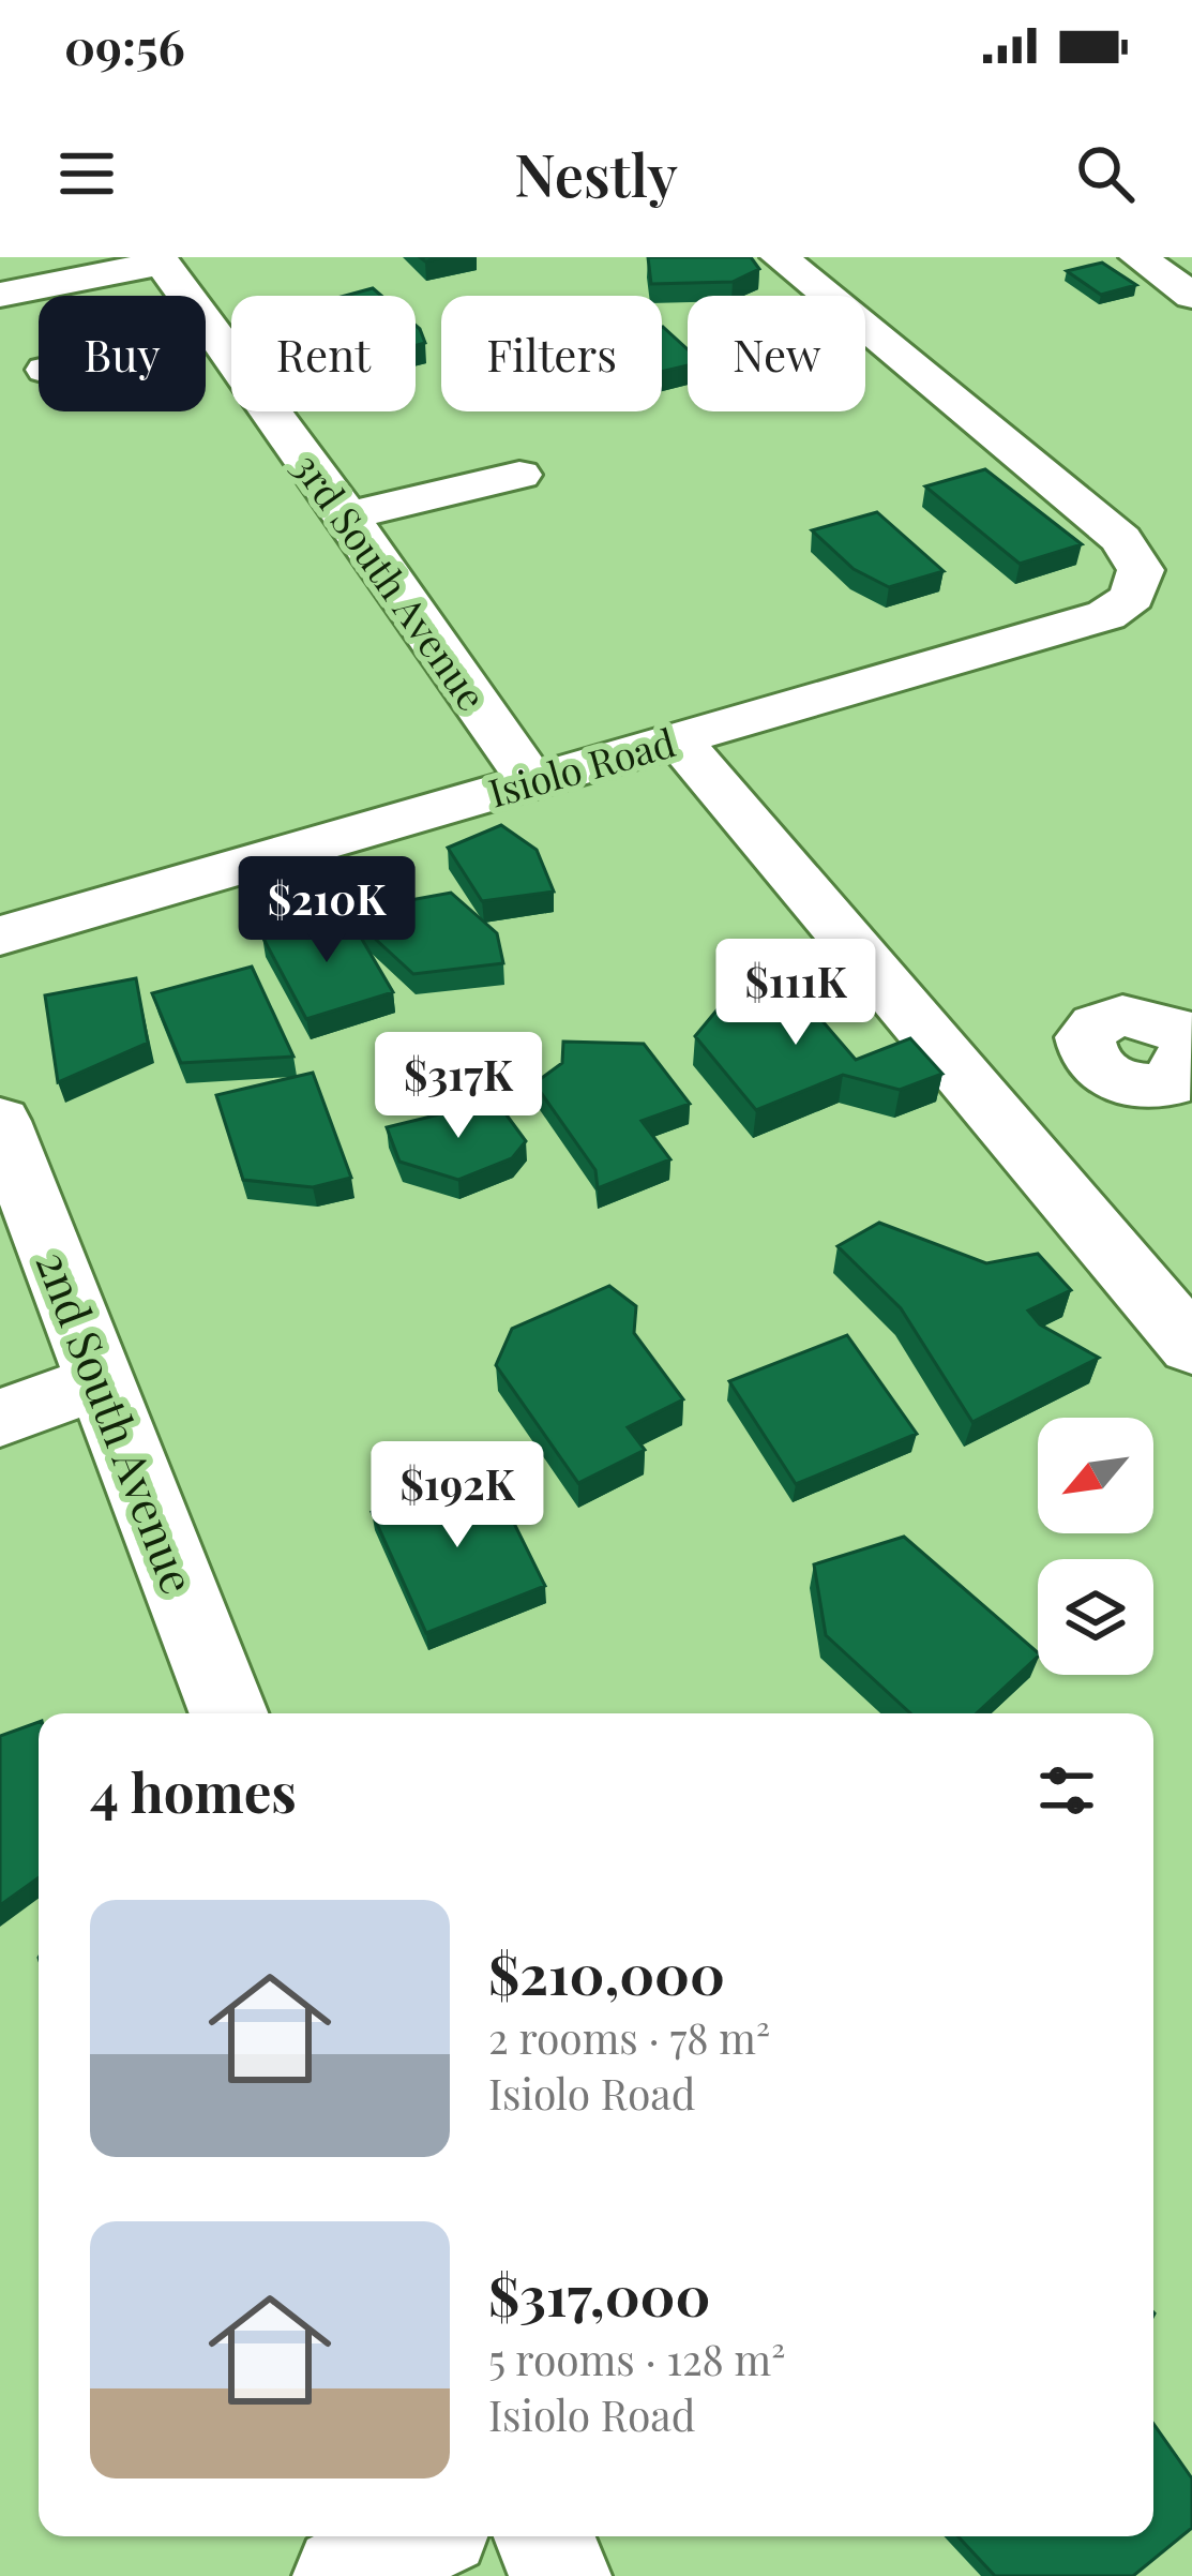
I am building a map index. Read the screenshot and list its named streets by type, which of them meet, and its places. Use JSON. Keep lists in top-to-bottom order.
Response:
{
  "streets": {
    "street": ["3rd South Avenue", "Isiolo Road", "2nd South Avenue"]
  },
  "crossings": [
    ["3rd South Avenue", "Isiolo Road"]
  ],
  "north": "bottom left",
  "page": {
    "status": "09:56",
    "header": "Nestly",
    "chip": [
      "Buy",
      "Rent",
      "Filters",
      "New"
    ],
    "price": [
      "$210K",
      "$111K",
      "$317K",
      "$192K"
    ],
    "heading": "4 homes",
    "list": [
      {
        "name": "$210,000",
        "note": "2 rooms · 78 m² · Isiolo Road"
      },
      {
        "name": "$317,000",
        "note": "5 rooms · 128 m² · Isiolo Road"
      }
    ]
  }
}
